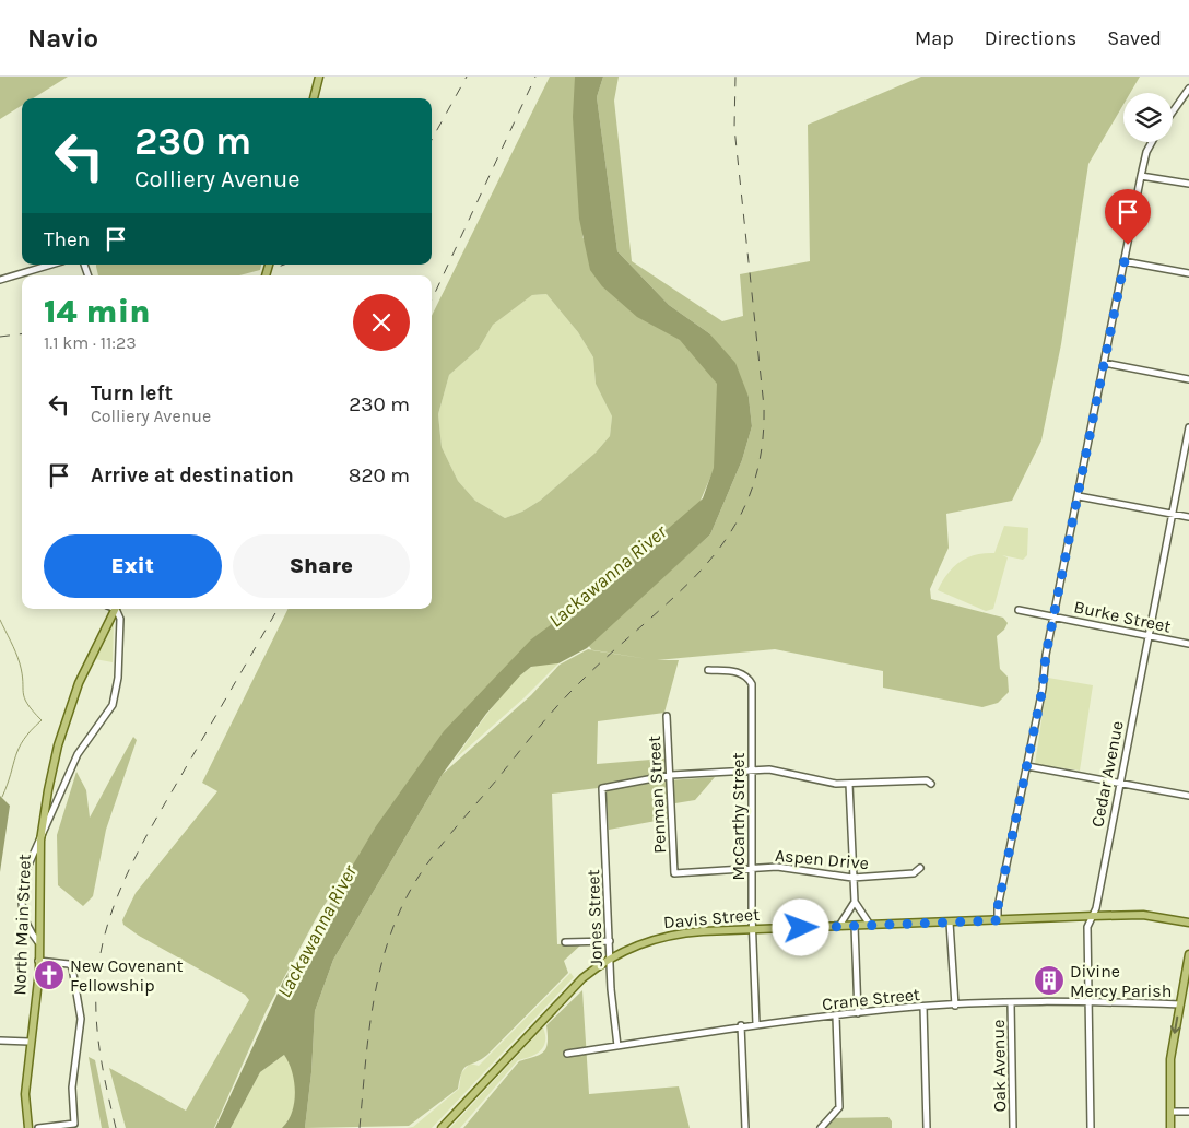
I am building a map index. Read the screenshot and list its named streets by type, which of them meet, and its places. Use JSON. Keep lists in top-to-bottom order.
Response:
{
  "streets": {
    "main road": ["Davis Street", "North Main Street"],
    "street": [
      "Burke Street",
      "Cedar Avenue",
      "Penman Street",
      "McCarthy Street",
      "Aspen Drive",
      "Jones Street",
      "Crane Street",
      "Oak Avenue"
    ]
  },
  "crossings": [
    ["Burke Street", "Cedar Avenue"],
    ["Cedar Avenue", "Davis Street"],
    ["Cedar Avenue", "Crane Street"],
    ["Penman Street", "Aspen Drive"],
    ["Penman Street", "Jones Street"],
    ["McCarthy Street", "Aspen Drive"],
    ["McCarthy Street", "Davis Street"],
    ["McCarthy Street", "Crane Street"],
    ["Jones Street", "Davis Street"],
    ["Jones Street", "Crane Street"],
    ["Crane Street", "Oak Avenue"]
  ],
  "water": ["Lackawanna River"],
  "places": {
    "church": ["New Covenant Fellowship"],
    "building": ["Divine Mercy Parish"]
  },
  "page": {
    "header": "Navio",
    "nav": ["Map", "Directions", "Saved"],
    "turn": ["230 m", "Colliery Avenue"],
    "then": "Then",
    "heading": ["14 min", "1.1 km · 11:23"],
    "list": [
      {
        "name": "Turn left",
        "note": "Colliery Avenue",
        "value": "230 m"
      },
      {
        "name": "Arrive at destination",
        "value": "820 m"
      }
    ],
    "buttons": ["Exit", "Share"]
  }
}
